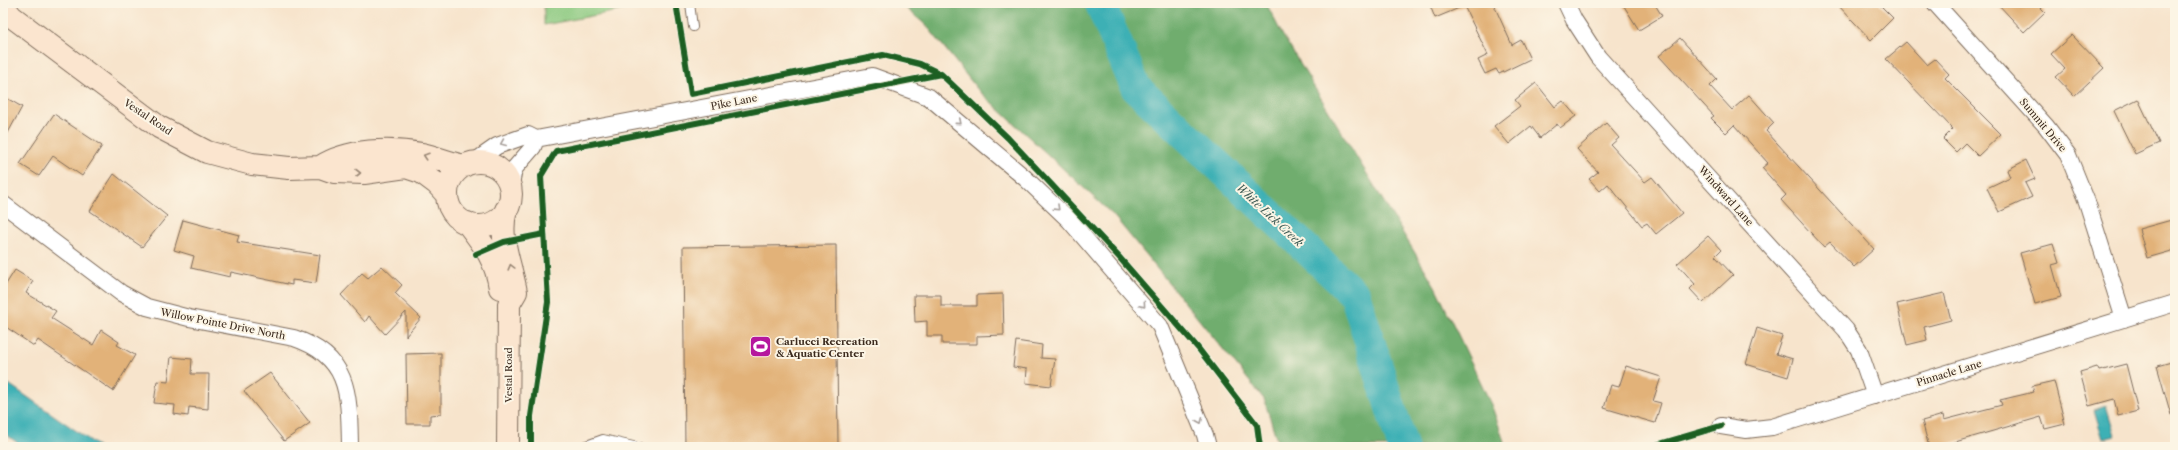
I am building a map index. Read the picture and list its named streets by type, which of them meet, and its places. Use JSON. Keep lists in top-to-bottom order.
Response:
{
  "streets": {
    "street": [
      "Pike Lane",
      "Vestal Road",
      "Summit Drive",
      "Windward Lane",
      "Willow Pointe Drive North",
      "Pinnacle Lane"
    ]
  },
  "crossings": [
    ["Pike Lane", "Vestal Road"],
    ["Summit Drive", "Pinnacle Lane"],
    ["Windward Lane", "Pinnacle Lane"]
  ],
  "water": ["White Lick Creek"],
  "places": {
    "sports": ["Carlucci Recreation & Aquatic Center"]
  }
}
